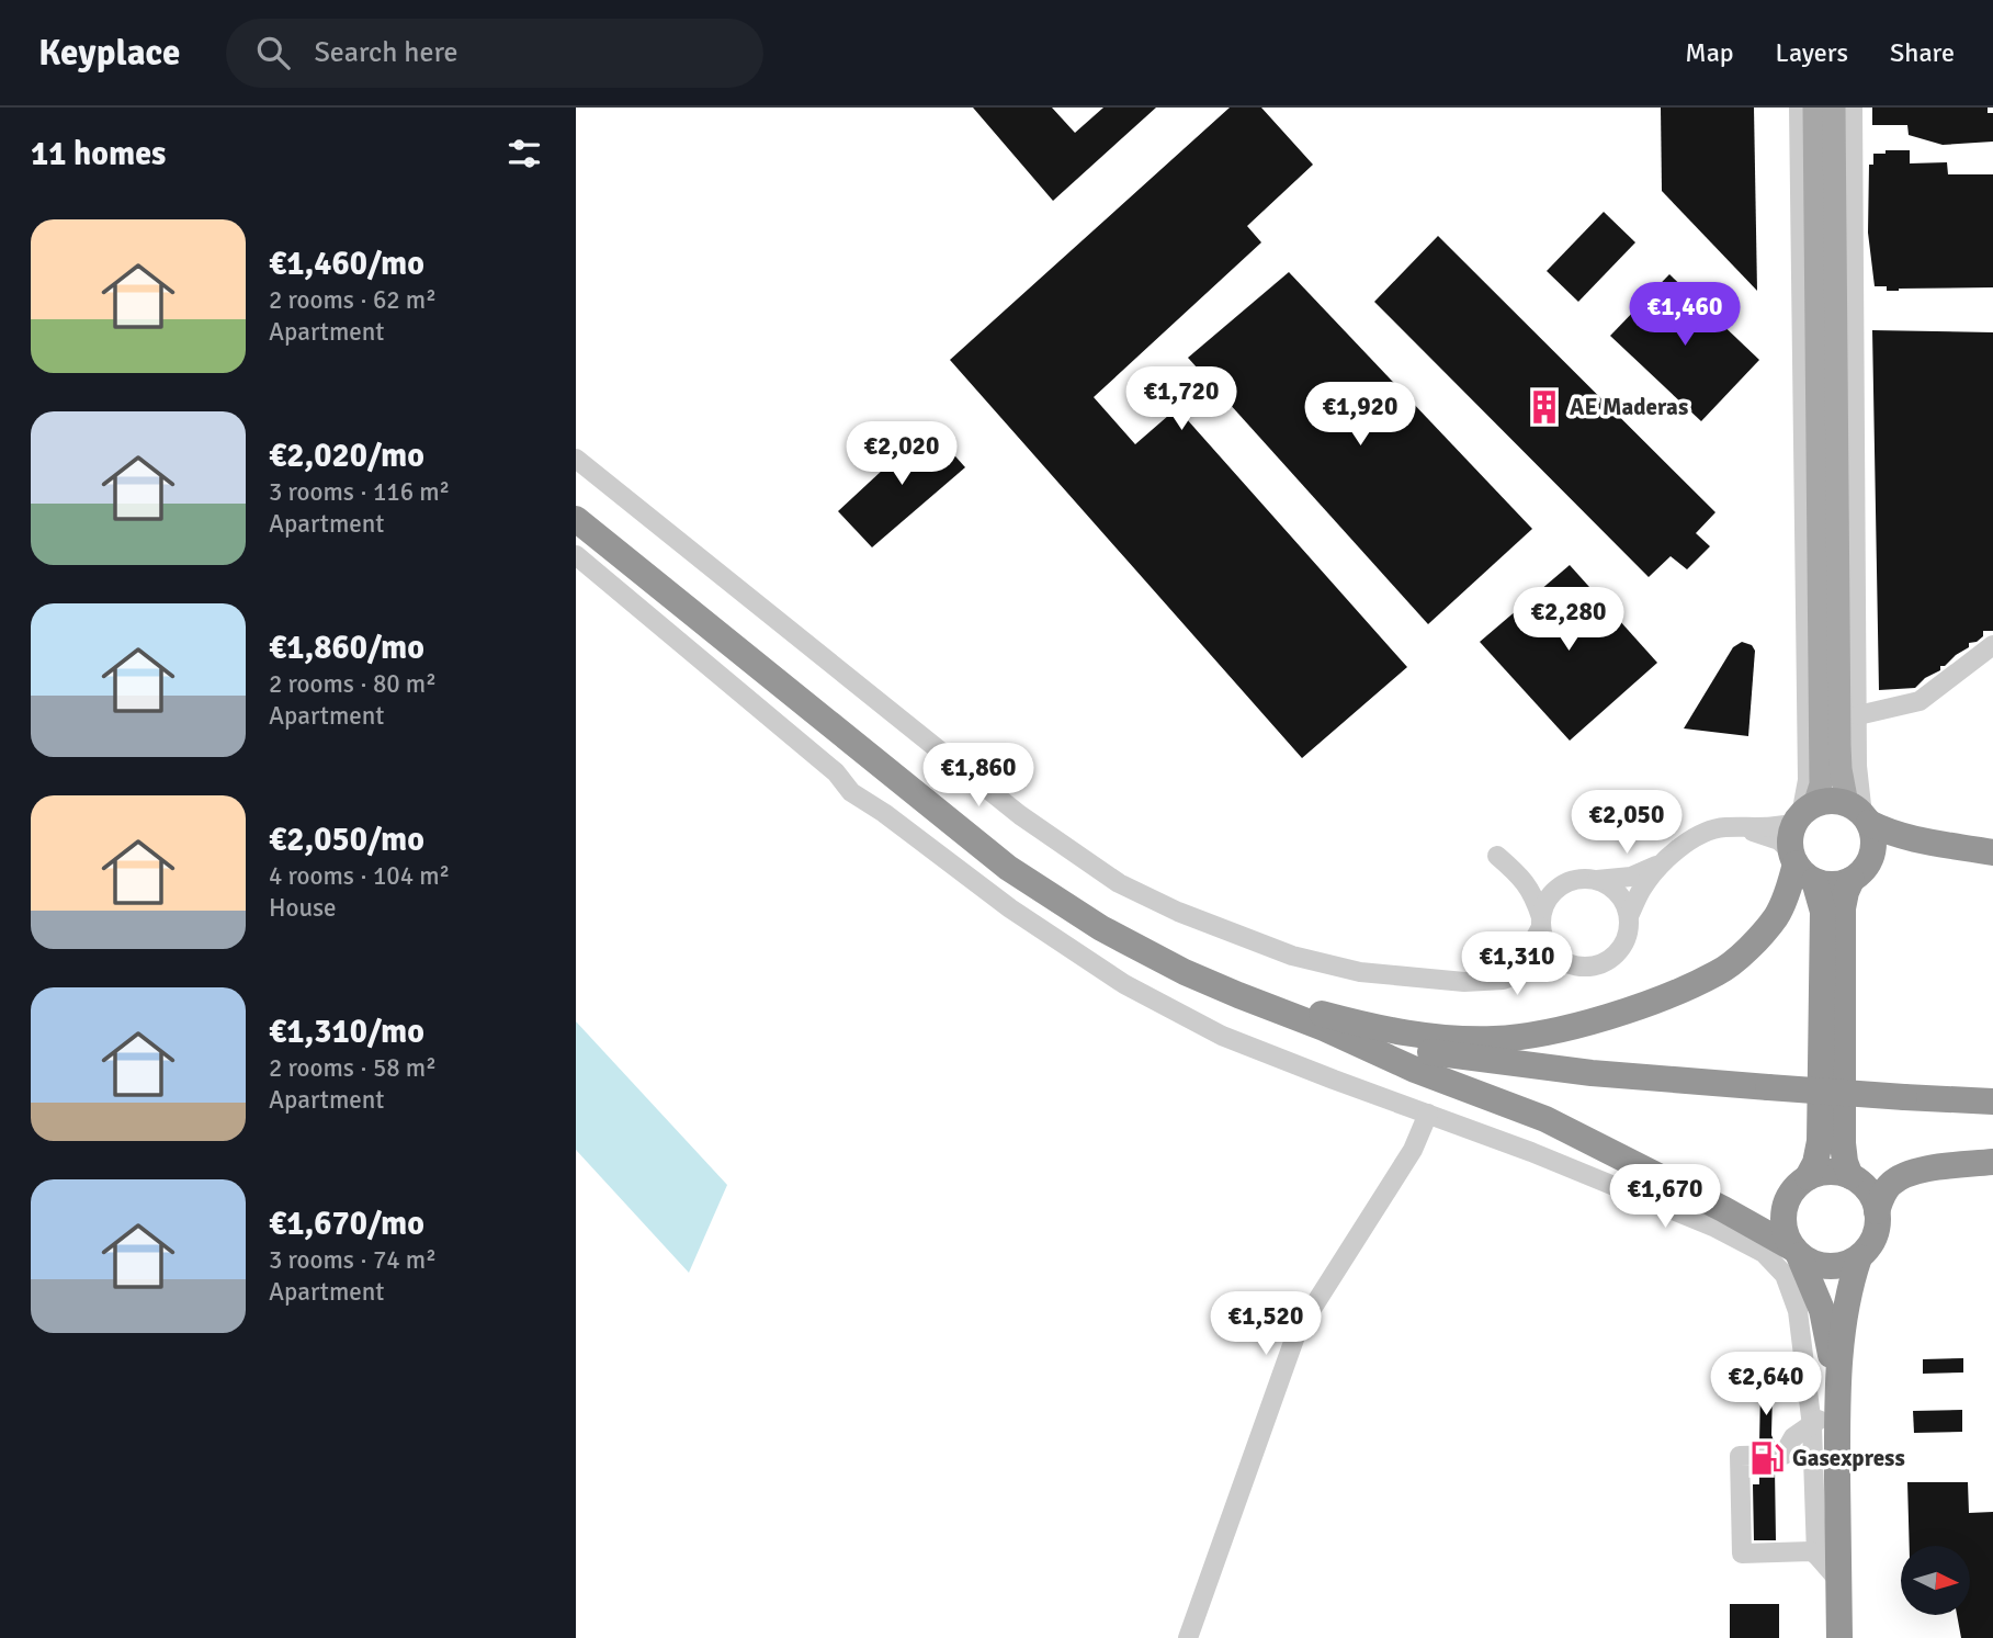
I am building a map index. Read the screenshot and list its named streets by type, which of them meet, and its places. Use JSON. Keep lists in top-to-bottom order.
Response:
{
  "places": {
    "building": ["AE Maderas"],
    "fuel station": ["Gasexpress"]
  },
  "north": "right",
  "page": {
    "header": "Keyplace",
    "search": "Search here",
    "nav": ["Map", "Layers", "Share"],
    "heading": "11 homes",
    "list": [
      {
        "name": "€1,460/mo",
        "note": "2 rooms · 62 m² · Apartment"
      },
      {
        "name": "€2,020/mo",
        "note": "3 rooms · 116 m² · Apartment"
      },
      {
        "name": "€1,860/mo",
        "note": "2 rooms · 80 m² · Apartment"
      },
      {
        "name": "€2,050/mo",
        "note": "4 rooms · 104 m² · House"
      },
      {
        "name": "€1,310/mo",
        "note": "2 rooms · 58 m² · Apartment"
      },
      {
        "name": "€1,670/mo",
        "note": "3 rooms · 74 m² · Apartment"
      }
    ],
    "price": [
      "€1,460",
      "€1,720",
      "€1,920",
      "€2,020",
      "€2,280",
      "€1,860",
      "€2,050",
      "€1,310",
      "€1,670",
      "€1,520",
      "€2,640"
    ]
  }
}
